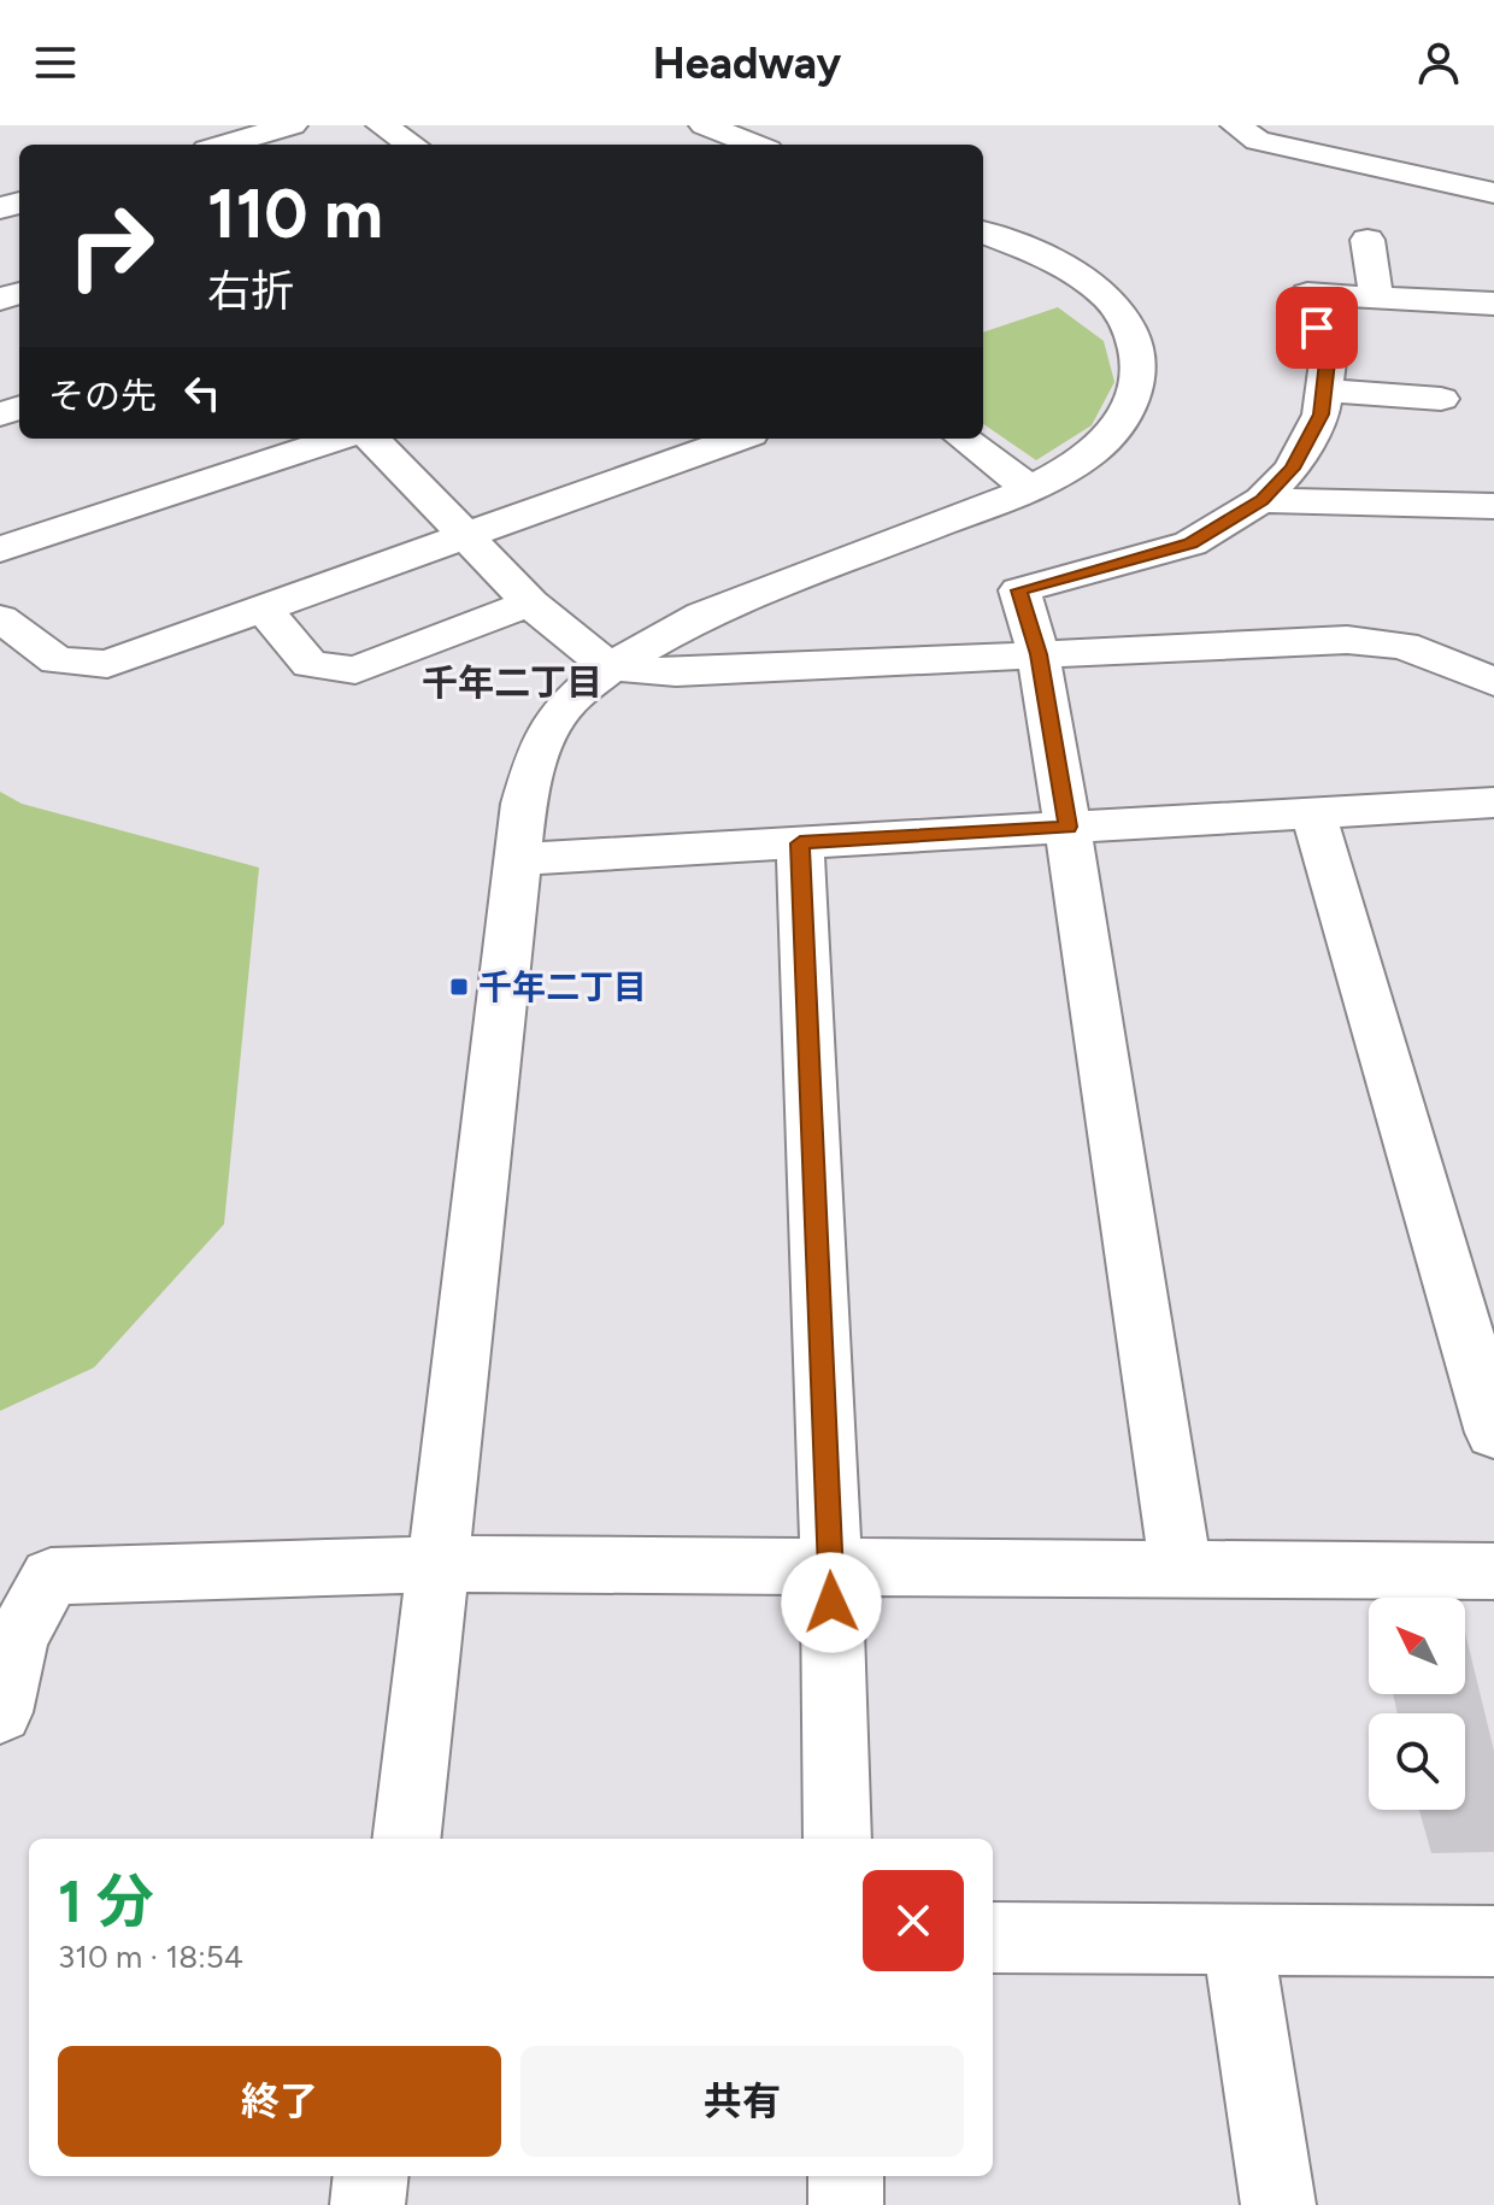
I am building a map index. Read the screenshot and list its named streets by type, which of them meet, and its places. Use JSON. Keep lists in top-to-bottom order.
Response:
{
  "districts": ["千年二丁目"],
  "places": {
    "transit": ["千年二丁目"]
  },
  "north": "top left",
  "page": {
    "header": "Headway",
    "turn": ["110 m", "右折"],
    "then": "その先",
    "heading": ["1 分", "310 m · 18:54"],
    "buttons": ["終了", "共有"]
  }
}
